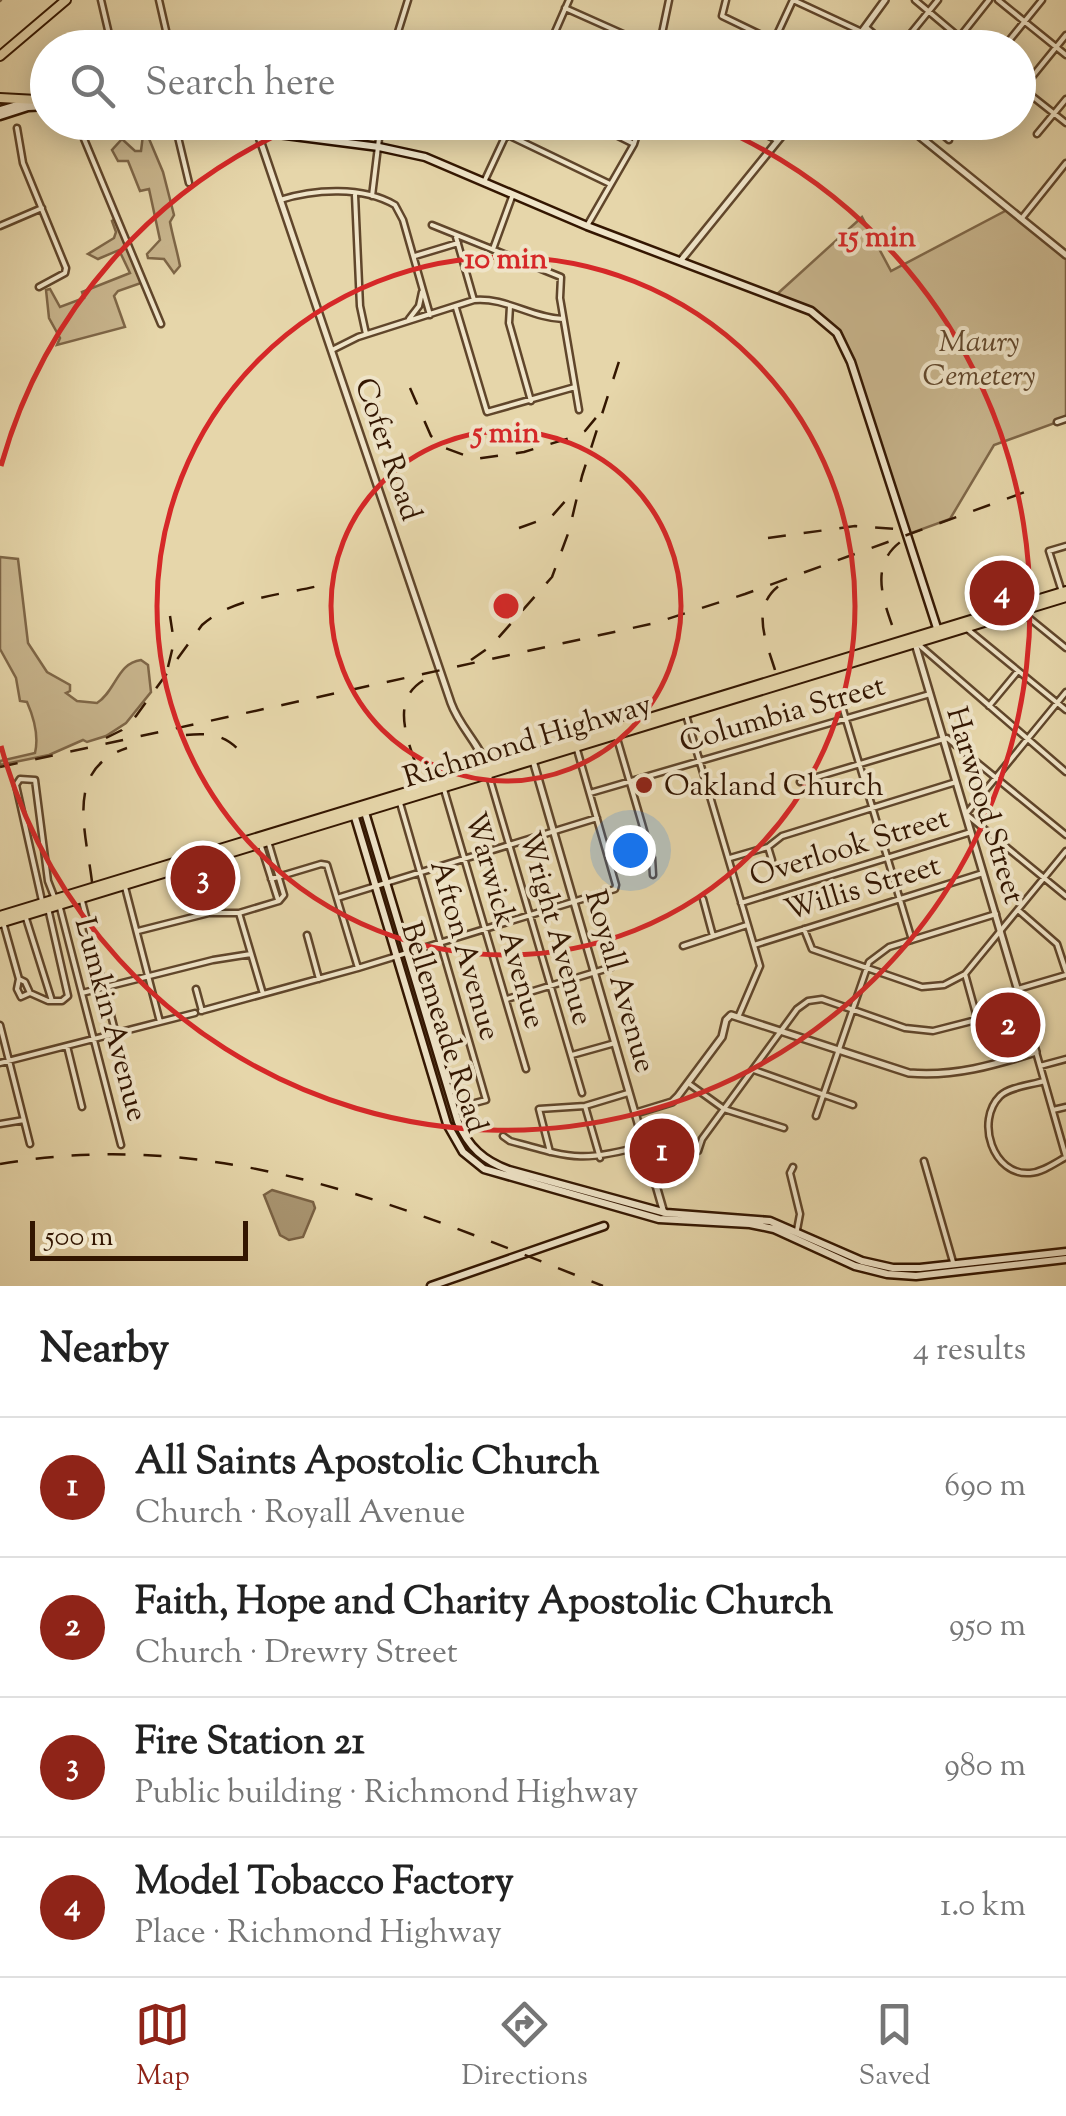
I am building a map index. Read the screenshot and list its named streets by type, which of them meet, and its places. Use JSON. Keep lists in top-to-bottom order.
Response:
{
  "streets": {
    "main road": ["Richmond Highway", "Bellemeade Road"],
    "street": [
      "Cofer Road",
      "Columbia Street",
      "Harwood Street",
      "Overlook Street",
      "Willis Street",
      "Warwick Avenue",
      "Wright Avenue",
      "Afton Avenue",
      "Royall Avenue",
      "Lumkin Avenue"
    ]
  },
  "crossings": [
    ["Cofer Road", "Richmond Highway"],
    ["Cofer Road", "Wright Avenue"],
    ["Columbia Street", "Harwood Street"],
    ["Richmond Highway", "Harwood Street"],
    ["Richmond Highway", "Warwick Avenue"],
    ["Richmond Highway", "Wright Avenue"],
    ["Richmond Highway", "Afton Avenue"],
    ["Richmond Highway", "Royall Avenue"],
    ["Richmond Highway", "Lumkin Avenue"],
    ["Richmond Highway", "Bellemeade Road"],
    ["Harwood Street", "Overlook Street"],
    ["Harwood Street", "Willis Street"]
  ],
  "parks": ["Maury Cemetery"],
  "places": ["Oakland Church"],
  "scale_bar": "500 m",
  "page": {
    "search": "Search here",
    "pins": [
      "4",
      "3",
      "2",
      "1"
    ],
    "scale": "500 m",
    "heading": ["Nearby", "4 results"],
    "list": [
      {
        "mark": "1",
        "name": "All Saints Apostolic Church",
        "note": "Church · Royall Avenue",
        "value": "690 m"
      },
      {
        "mark": "2",
        "name": "Faith, Hope and Charity Apostolic Church",
        "note": "Church · Drewry Street",
        "value": "950 m"
      },
      {
        "mark": "3",
        "name": "Fire Station 21",
        "note": "Public building · Richmond Highway",
        "value": "980 m"
      },
      {
        "mark": "4",
        "name": "Model Tobacco Factory",
        "note": "Place · Richmond Highway",
        "value": "1.0 km"
      }
    ],
    "nav": ["Map", "Directions", "Saved"]
  },
  "rings": ["15 min", "10 min", "5 min"]
}
